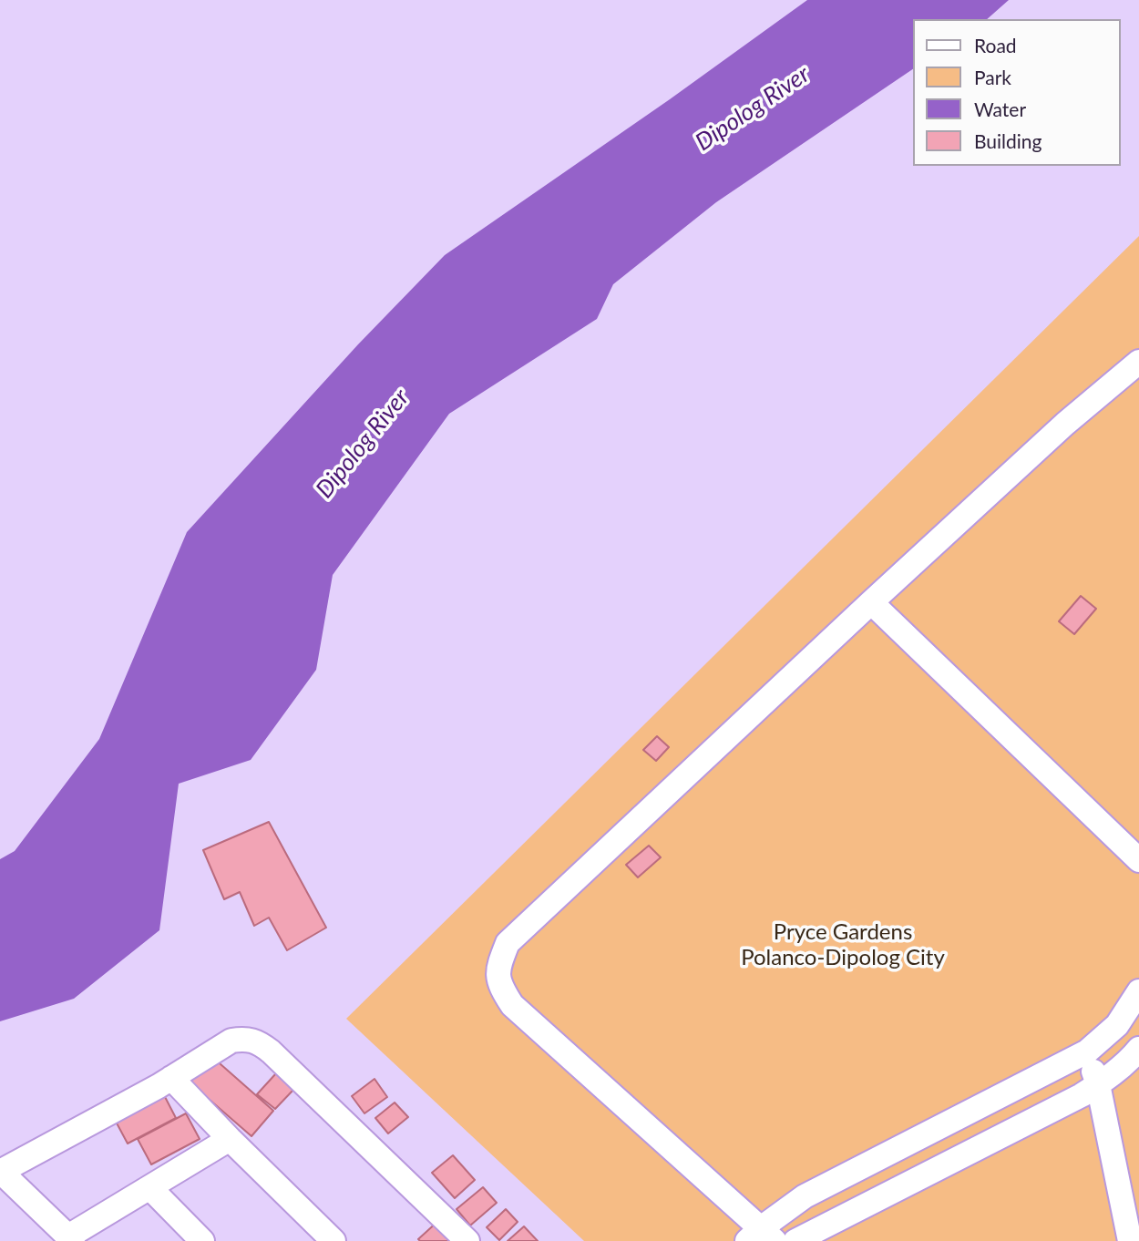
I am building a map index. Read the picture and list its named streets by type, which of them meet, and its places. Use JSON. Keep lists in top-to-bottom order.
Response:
{
  "water": ["Dipolog River"],
  "parks": ["Pryce Gardens Polanco-Dipolog City"],
  "legend": [
    "Road",
    "Park",
    "Water",
    "Building"
  ]
}
